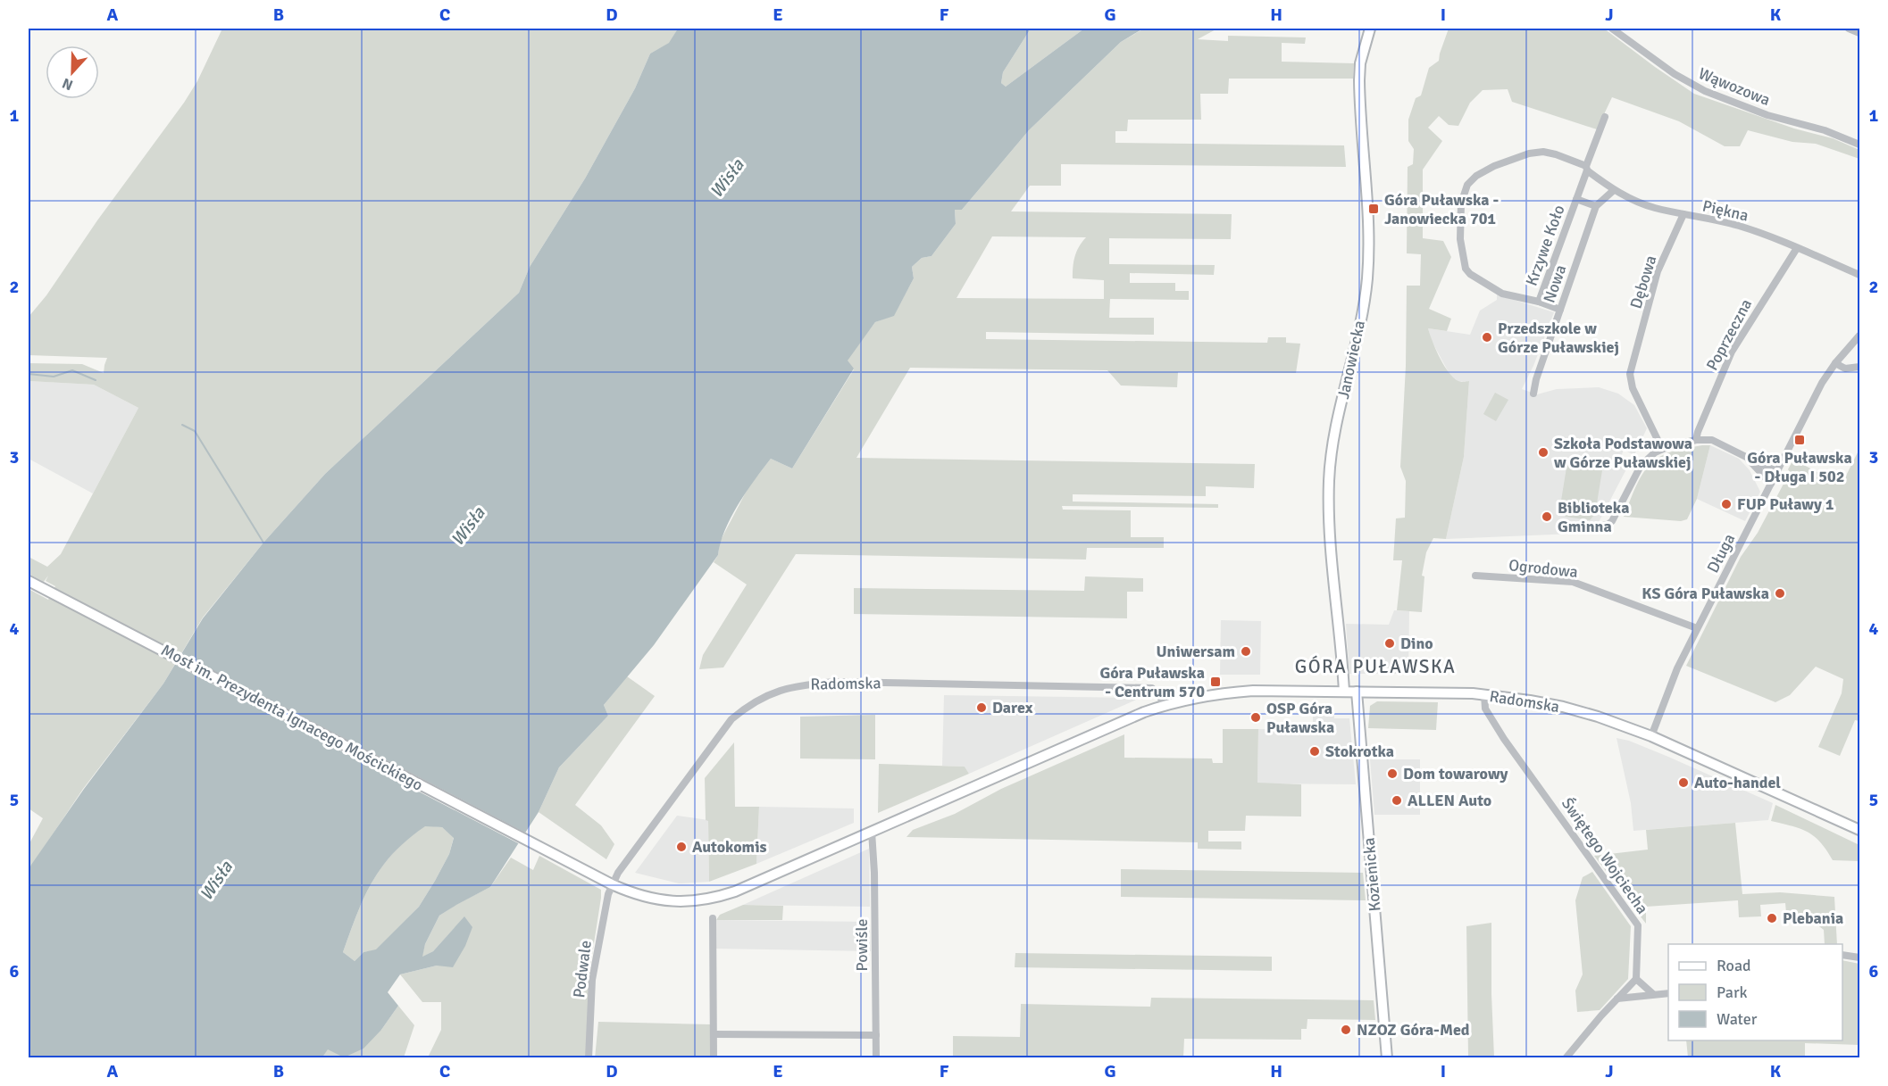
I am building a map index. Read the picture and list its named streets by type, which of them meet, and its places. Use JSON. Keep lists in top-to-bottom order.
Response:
{
  "streets": {
    "main road": [
      "Janowiecka",
      "Radomska",
      "Most im. Prezydenta Ignacego Mościckiego",
      "Kozienicka"
    ],
    "street": [
      "Wąwozowa",
      "Piękna",
      "Krzywe Koło",
      "Dębowa",
      "Nowa",
      "Poprzeczna",
      "Długa",
      "Ogrodowa",
      "Świętego Wojciecha",
      "Powiśle",
      "Podwale"
    ]
  },
  "crossings": [
    ["Piękna", "Krzywe Koło"],
    ["Piękna", "Dębowa"],
    ["Piękna", "Nowa"],
    ["Piękna", "Poprzeczna"],
    ["Krzywe Koło", "Nowa"],
    ["Janowiecka", "Radomska"],
    ["Długa", "Ogrodowa"],
    ["Długa", "Radomska"],
    ["Radomska", "Most im. Prezydenta Ignacego Mościckiego"],
    ["Radomska", "Świętego Wojciecha"],
    ["Radomska", "Kozienicka"],
    ["Radomska", "Powiśle"],
    ["Radomska", "Podwale"]
  ],
  "districts": ["GÓRA PUŁAWSKA"],
  "water": ["Wisła"],
  "places": {
    "transit": ["Góra Puławska - Janowiecka 701", "Góra Puławska - Długa I 502", "Góra Puławska - Centrum 570"],
    "other": [
      "Przedszkole w Górze Puławskiej",
      "Szkoła Podstawowa w Górze Puławskiej",
      "FUP Puławy 1",
      "Biblioteka Gminna",
      "KS Góra Puławska",
      "Dino",
      "Uniwersam",
      "Darex",
      "OSP Góra Puławska",
      "Stokrotka",
      "Dom towarowy",
      "Auto-handel",
      "ALLEN Auto",
      "Autokomis",
      "Plebania",
      "NZOZ Góra-Med"
    ]
  },
  "legend": ["Road", "Park", "Water"],
  "north": "bottom",
  "grid": {
    "columns": [
      "A",
      "B",
      "C",
      "D",
      "E",
      "F",
      "G",
      "H",
      "I",
      "J",
      "K"
    ],
    "rows": [
      "1",
      "2",
      "3",
      "4",
      "5",
      "6"
    ]
  }
}
